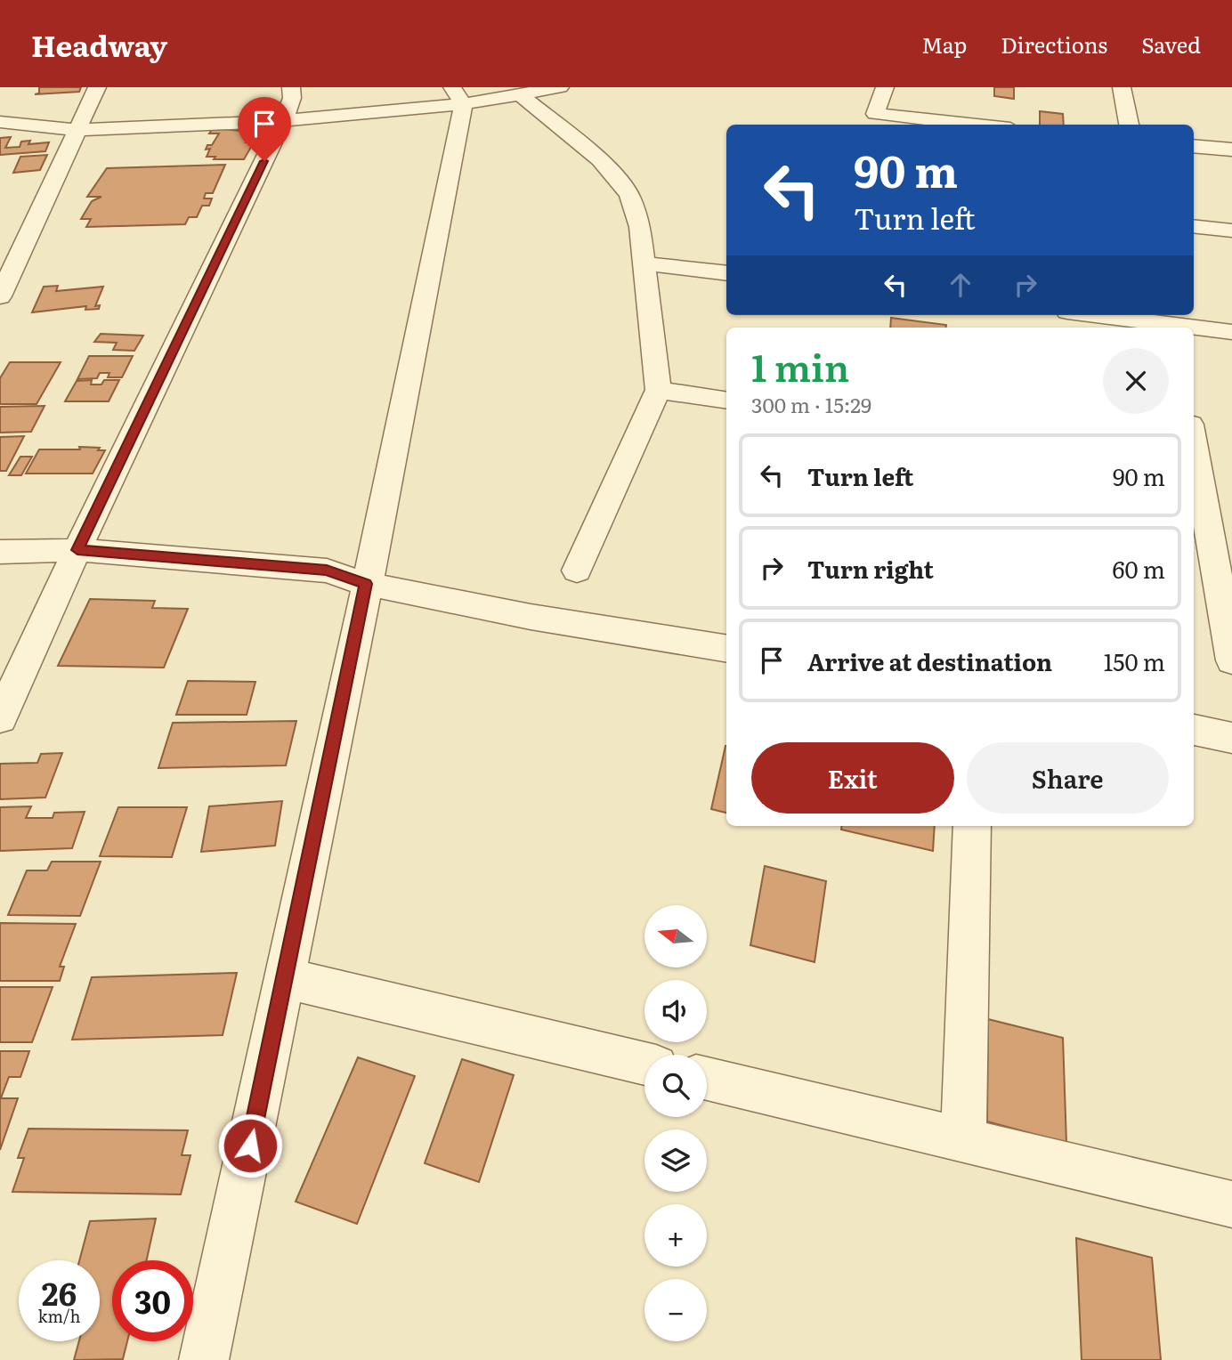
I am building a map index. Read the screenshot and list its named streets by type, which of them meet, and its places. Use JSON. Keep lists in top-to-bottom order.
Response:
{
  "north": "left",
  "page": {
    "header": "Headway",
    "nav": ["Map", "Directions", "Saved"],
    "turn": ["90 m", "Turn left"],
    "heading": ["1 min", "300 m · 15:29"],
    "list": [
      {
        "name": "Turn left",
        "value": "90 m"
      },
      {
        "name": "Turn right",
        "value": "60 m"
      },
      {
        "name": "Arrive at destination",
        "value": "150 m"
      }
    ],
    "buttons": ["Exit", "Share"],
    "map_buttons": ["+", "−"],
    "speed": "26 km/h",
    "limit": "30"
  }
}
